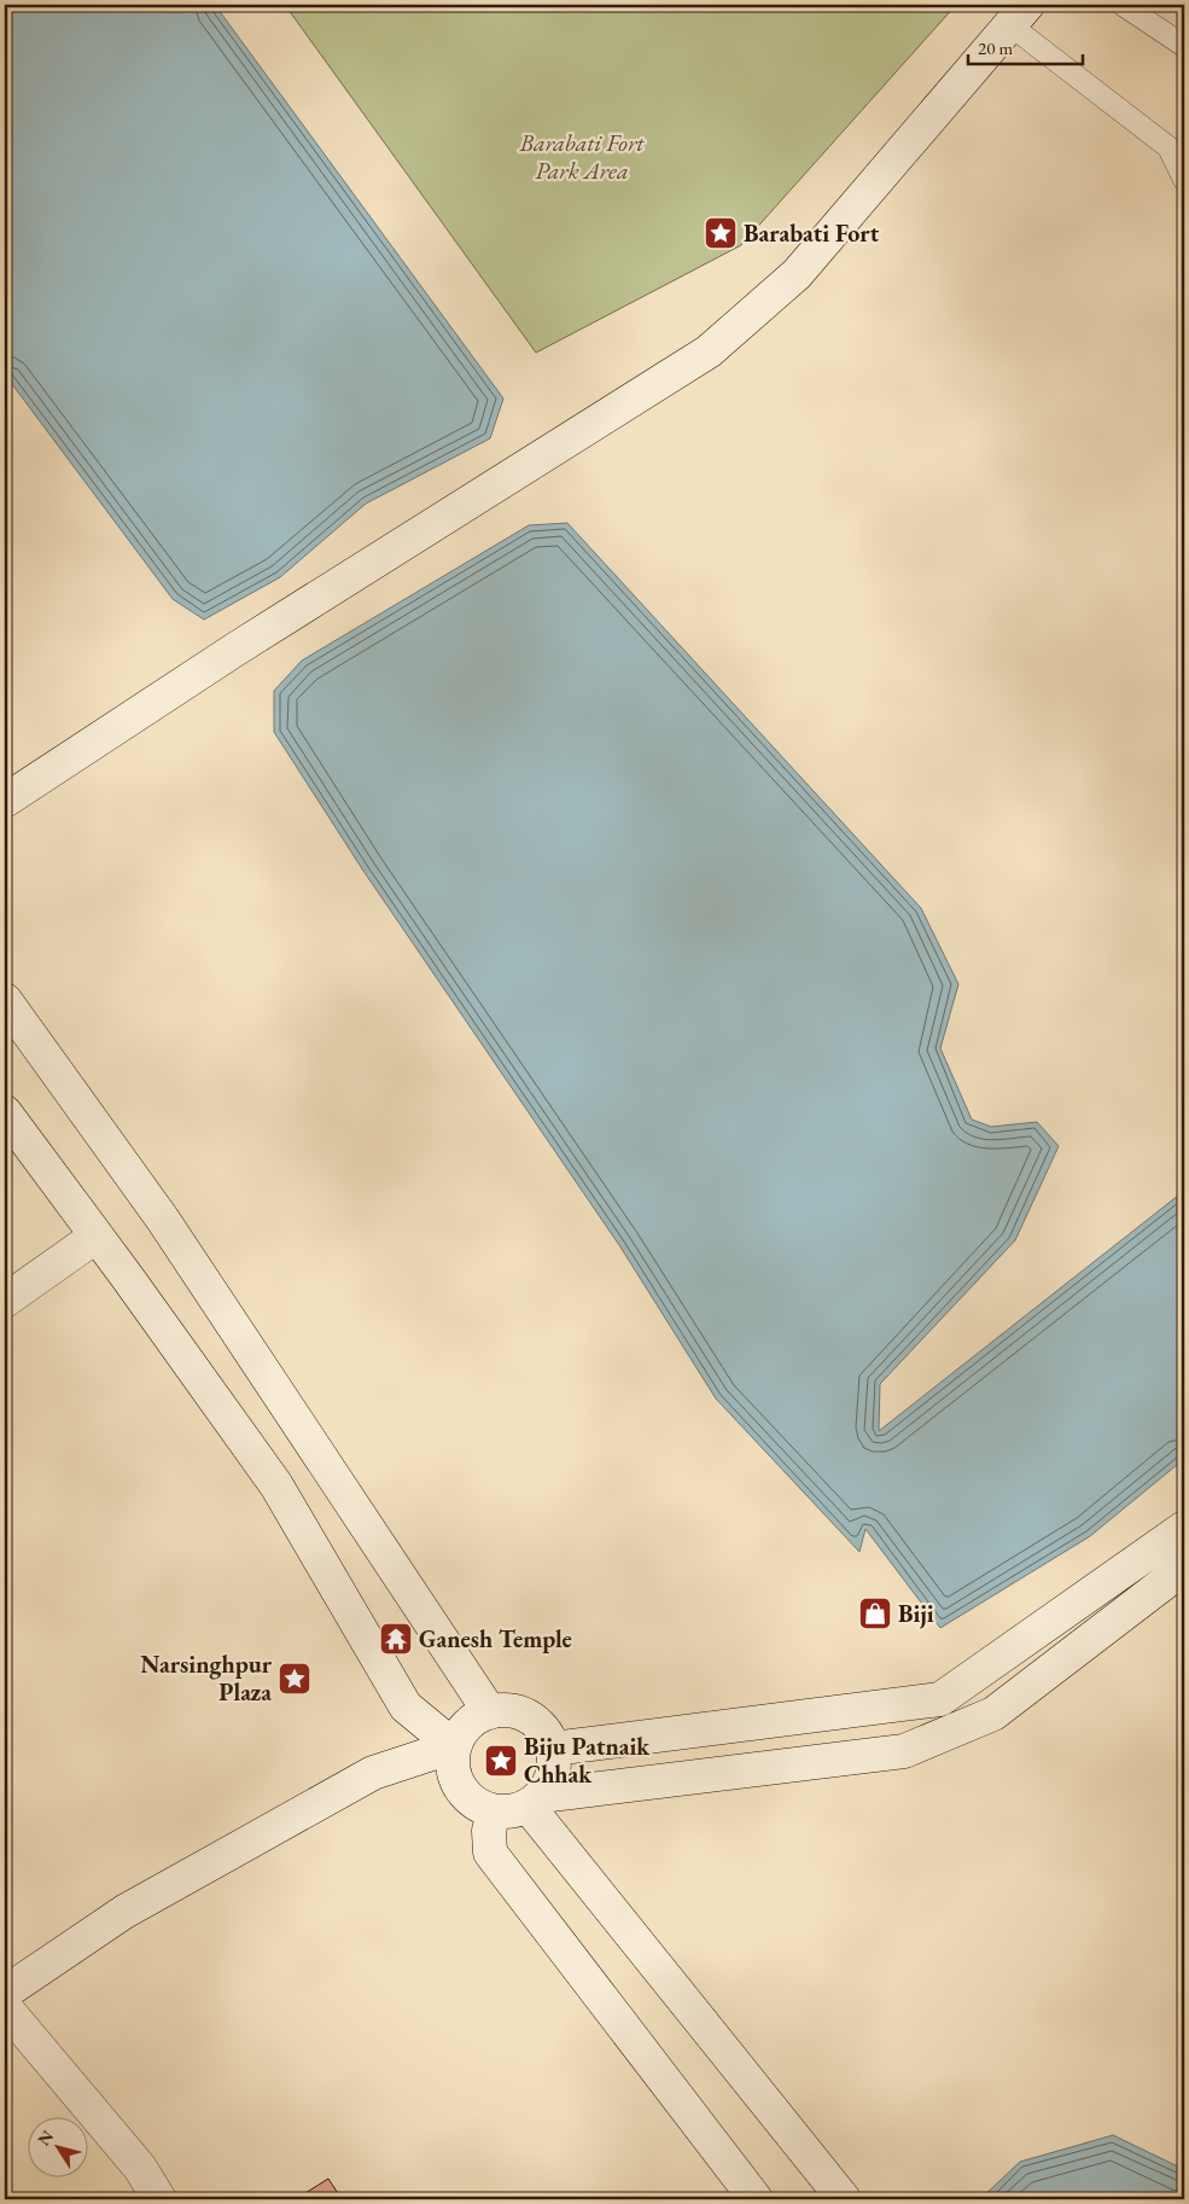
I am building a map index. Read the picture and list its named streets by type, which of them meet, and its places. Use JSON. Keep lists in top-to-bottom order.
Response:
{
  "parks": ["Barabati Fort Park Area"],
  "places": {
    "place": ["Barabati Fort", "Narsinghpur Plaza", "Biju Patnaik Chhak"],
    "shop": ["Biji"],
    "temple": ["Ganesh Temple"]
  },
  "scale_bar": "20 m",
  "north": "top left"
}
